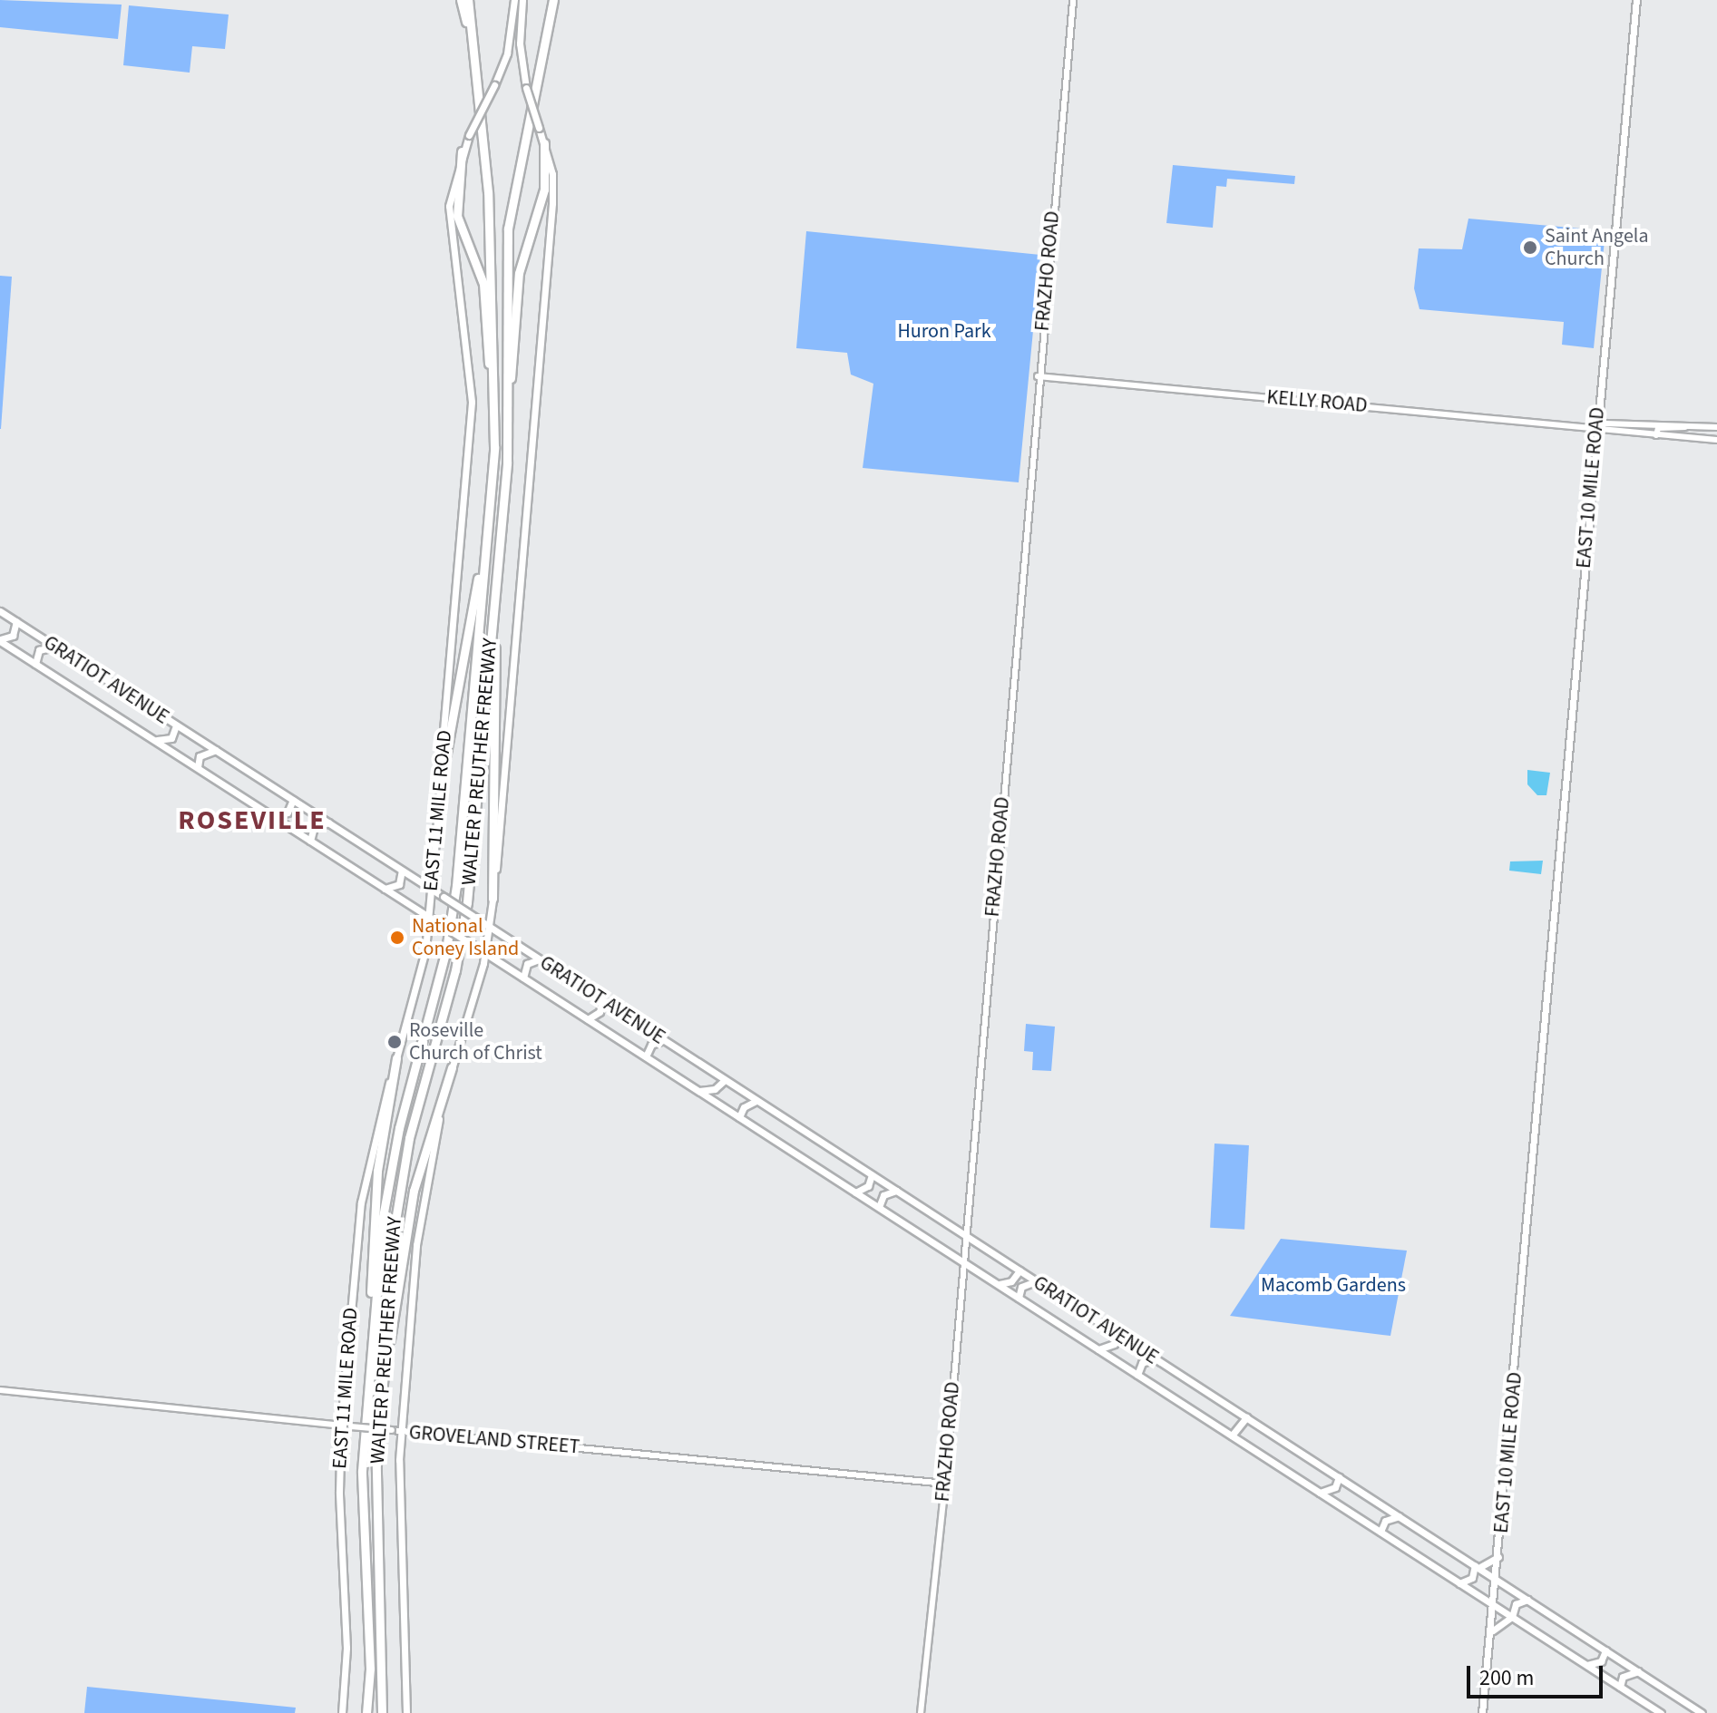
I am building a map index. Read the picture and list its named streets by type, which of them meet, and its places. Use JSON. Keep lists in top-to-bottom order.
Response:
{
  "streets": {
    "highway": ["WALTER P REUTHER FREEWAY"],
    "main road": ["EAST 10 MILE ROAD", "GRATIOT AVENUE", "EAST 11 MILE ROAD"],
    "street": ["FRAZHO ROAD", "KELLY ROAD", "GROVELAND STREET"]
  },
  "crossings": [
    ["FRAZHO ROAD", "KELLY ROAD"],
    ["FRAZHO ROAD", "GRATIOT AVENUE"],
    ["FRAZHO ROAD", "GROVELAND STREET"],
    ["KELLY ROAD", "EAST 10 MILE ROAD"],
    ["EAST 10 MILE ROAD", "GRATIOT AVENUE"],
    ["GRATIOT AVENUE", "EAST 11 MILE ROAD"],
    ["EAST 11 MILE ROAD", "GROVELAND STREET"]
  ],
  "districts": ["ROSEVILLE"],
  "parks": ["Huron Park", "Macomb Gardens"],
  "places": ["Saint Angela Church", "National Coney Island", "Roseville Church of Christ"],
  "scale_bar": "200 m"
}
